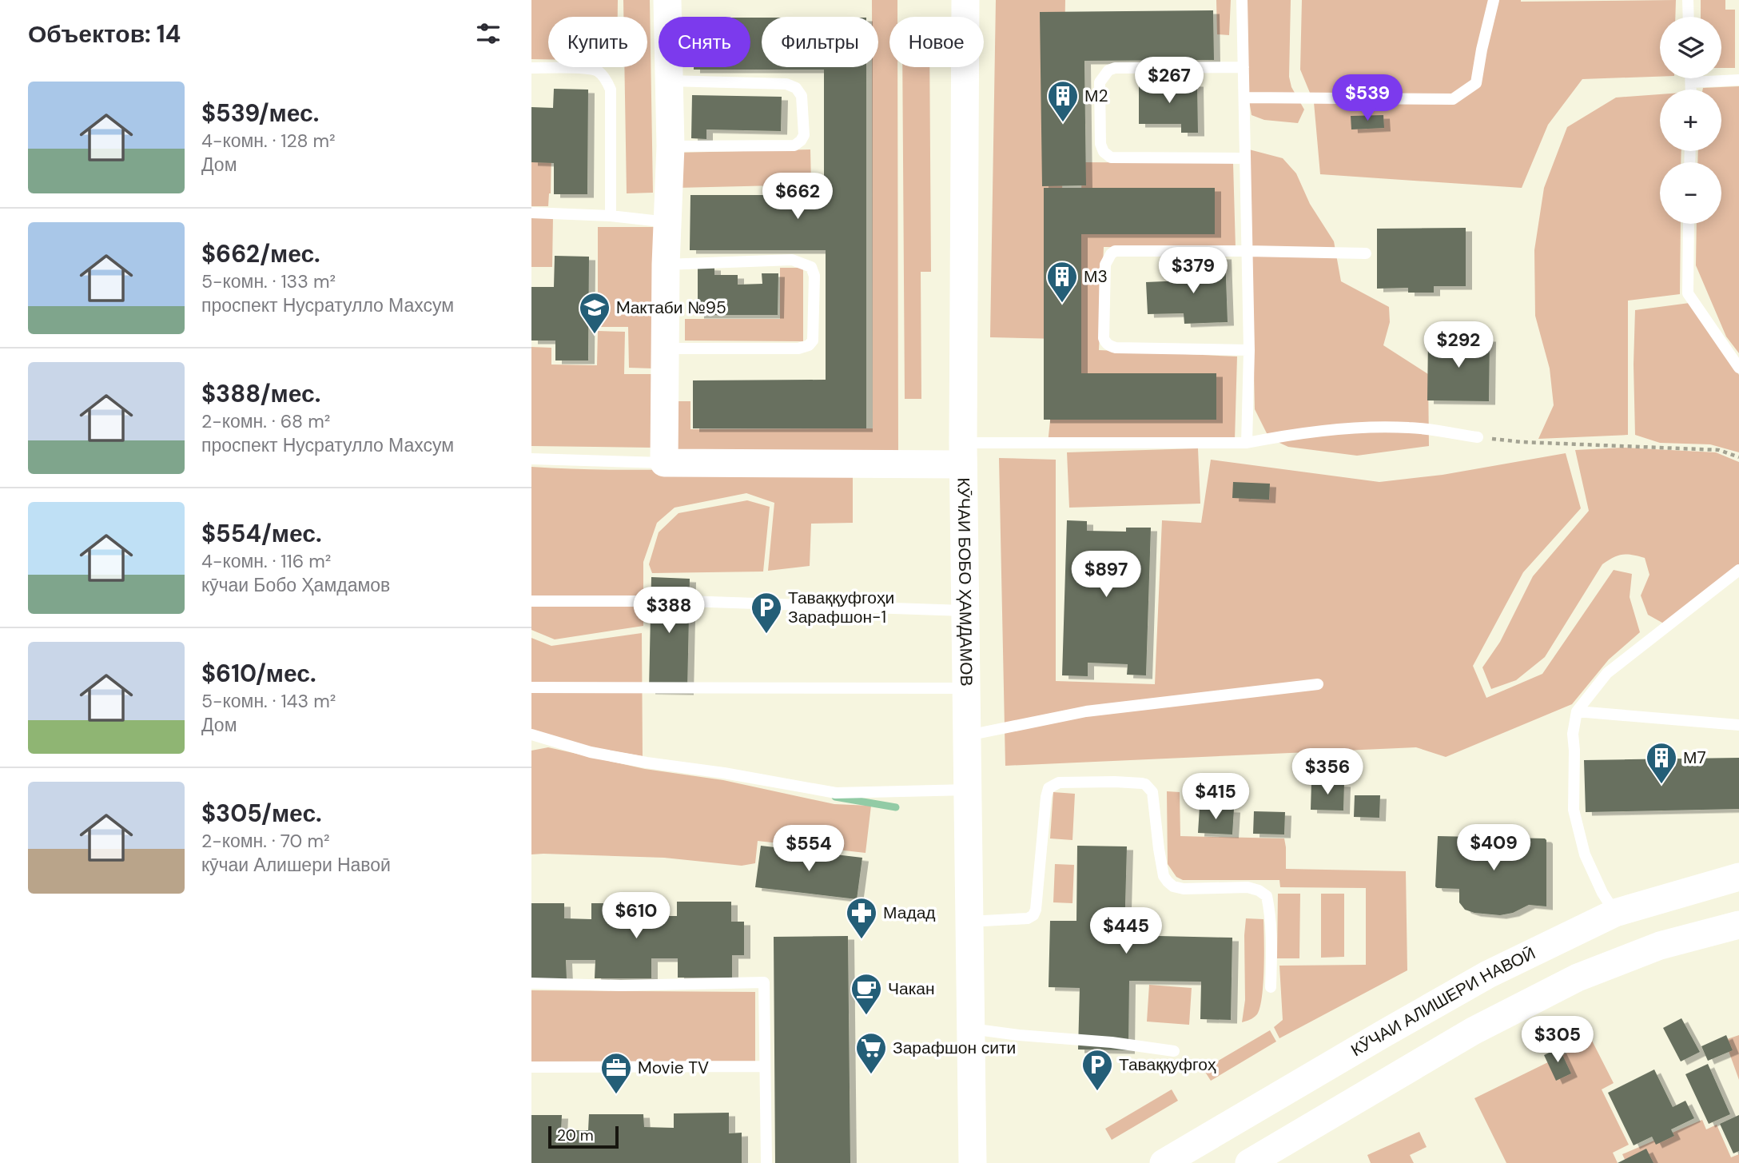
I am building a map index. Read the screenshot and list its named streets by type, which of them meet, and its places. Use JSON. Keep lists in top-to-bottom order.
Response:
{
  "streets": {
    "street": ["КӮЧАИ БОБО ҲАМДАМОВ", "КӮЧАИ АЛИШЕРИ НАВОӢ"]
  },
  "places": {
    "building": ["М2", "М3", "М7"],
    "school or university": ["Mактаби №95"],
    "parking": ["Таваққуфгоҳи Зарафшон-1", "Таваққуфгоҳ"],
    "pharmacy": ["Мадад"],
    "cafe": ["Чакан"],
    "supermarket": ["Зарафшон сити"],
    "office": ["Movie TV"]
  },
  "scale_bar": "20 m",
  "page": {
    "heading": "Объектов: 14",
    "map_buttons": ["+", "−"],
    "chip": [
      "Купить",
      "Снять",
      "Фильтры",
      "Новое"
    ],
    "price": [
      "$267",
      "$539",
      "$662",
      "$379",
      "$292",
      "$897",
      "$388",
      "$356",
      "$415",
      "$409",
      "$554",
      "$610",
      "$445",
      "$305"
    ],
    "list": [
      {
        "name": "$539/мес.",
        "note": "4-комн. · 128 m² · Дом"
      },
      {
        "name": "$662/мес.",
        "note": "5-комн. · 133 m² · проспект Нусратулло Махсум"
      },
      {
        "name": "$388/мес.",
        "note": "2-комн. · 68 m² · проспект Нусратулло Махсум"
      },
      {
        "name": "$554/мес.",
        "note": "4-комн. · 116 m² · кӯчаи Бобо Ҳамдамов"
      },
      {
        "name": "$610/мес.",
        "note": "5-комн. · 143 m² · Дом"
      },
      {
        "name": "$305/мес.",
        "note": "2-комн. · 70 m² · кӯчаи Алишери Навоӣ"
      }
    ],
    "scale": "20 m"
  }
}
